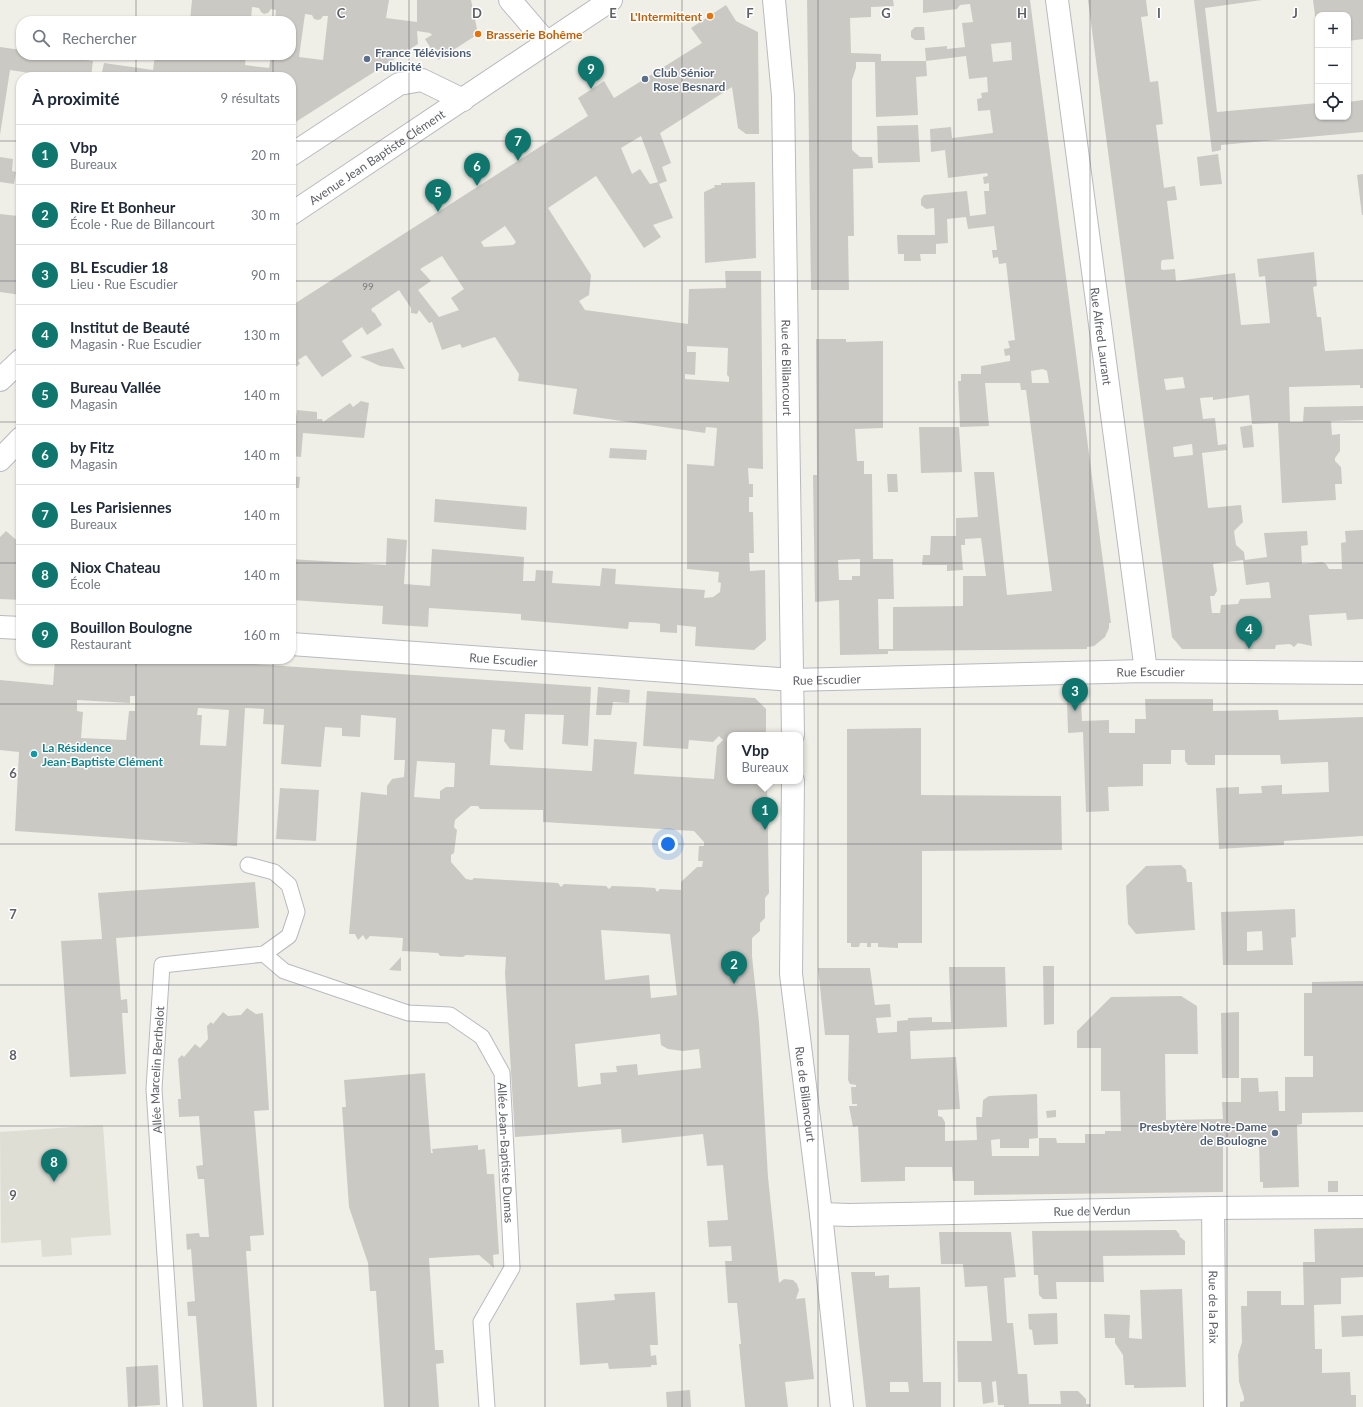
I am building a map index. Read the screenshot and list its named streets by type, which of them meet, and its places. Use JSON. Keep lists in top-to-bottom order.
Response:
{
  "streets": {
    "street": [
      "Avenue Jean Baptiste Clément",
      "Rue Alfred Laurant",
      "Rue de Billancourt",
      "Rue Escudier",
      "Rue de Verdun",
      "Rue de la Paix"
    ],
    "lane": ["Allée Marcelin Berthelot", "Allée Jean-Baptiste Dumas"]
  },
  "crossings": [
    ["Rue Alfred Laurant", "Rue Escudier"],
    ["Rue de Billancourt", "Rue Escudier"],
    ["Rue de Billancourt", "Rue de Verdun"],
    ["Allée Marcelin Berthelot", "Allée Jean-Baptiste Dumas"],
    ["Rue de Verdun", "Rue de la Paix"]
  ],
  "places": [
    "L'Intermittent",
    "Brasserie Bohême",
    "France Télévisions Publicité",
    "Club Sénior Rose Besnard",
    "La Résidence Jean-Baptiste Clément",
    "Presbytère Notre-Dame de Boulogne"
  ],
  "house_numbers": ["99"],
  "page": {
    "map_buttons": ["+", "−"],
    "search": "Rechercher",
    "pins": [
      "9",
      "7",
      "6",
      "5",
      "4",
      "3",
      "1",
      "2",
      "8"
    ],
    "heading": ["À proximité", "9 résultats"],
    "list": [
      {
        "mark": "1",
        "name": "Vbp",
        "note": "Bureaux",
        "value": "20 m"
      },
      {
        "mark": "2",
        "name": "Rire Et Bonheur",
        "note": "École · Rue de Billancourt",
        "value": "30 m"
      },
      {
        "mark": "3",
        "name": "BL Escudier 18",
        "note": "Lieu · Rue Escudier",
        "value": "90 m"
      },
      {
        "mark": "4",
        "name": "Institut de Beauté",
        "note": "Magasin · Rue Escudier",
        "value": "130 m"
      },
      {
        "mark": "5",
        "name": "Bureau Vallée",
        "note": "Magasin",
        "value": "140 m"
      },
      {
        "mark": "6",
        "name": "by Fitz",
        "note": "Magasin",
        "value": "140 m"
      },
      {
        "mark": "7",
        "name": "Les Parisiennes",
        "note": "Bureaux",
        "value": "140 m"
      },
      {
        "mark": "8",
        "name": "Niox Chateau",
        "note": "École",
        "value": "140 m"
      },
      {
        "mark": "9",
        "name": "Bouillon Boulogne",
        "note": "Restaurant",
        "value": "160 m"
      }
    ],
    "popup": ["Vbp", "Bureaux"]
  },
  "grid": {
    "columns": [
      "C",
      "D",
      "E",
      "F",
      "G",
      "H",
      "I",
      "J"
    ],
    "rows": [
      "6",
      "7",
      "8",
      "9"
    ]
  }
}
